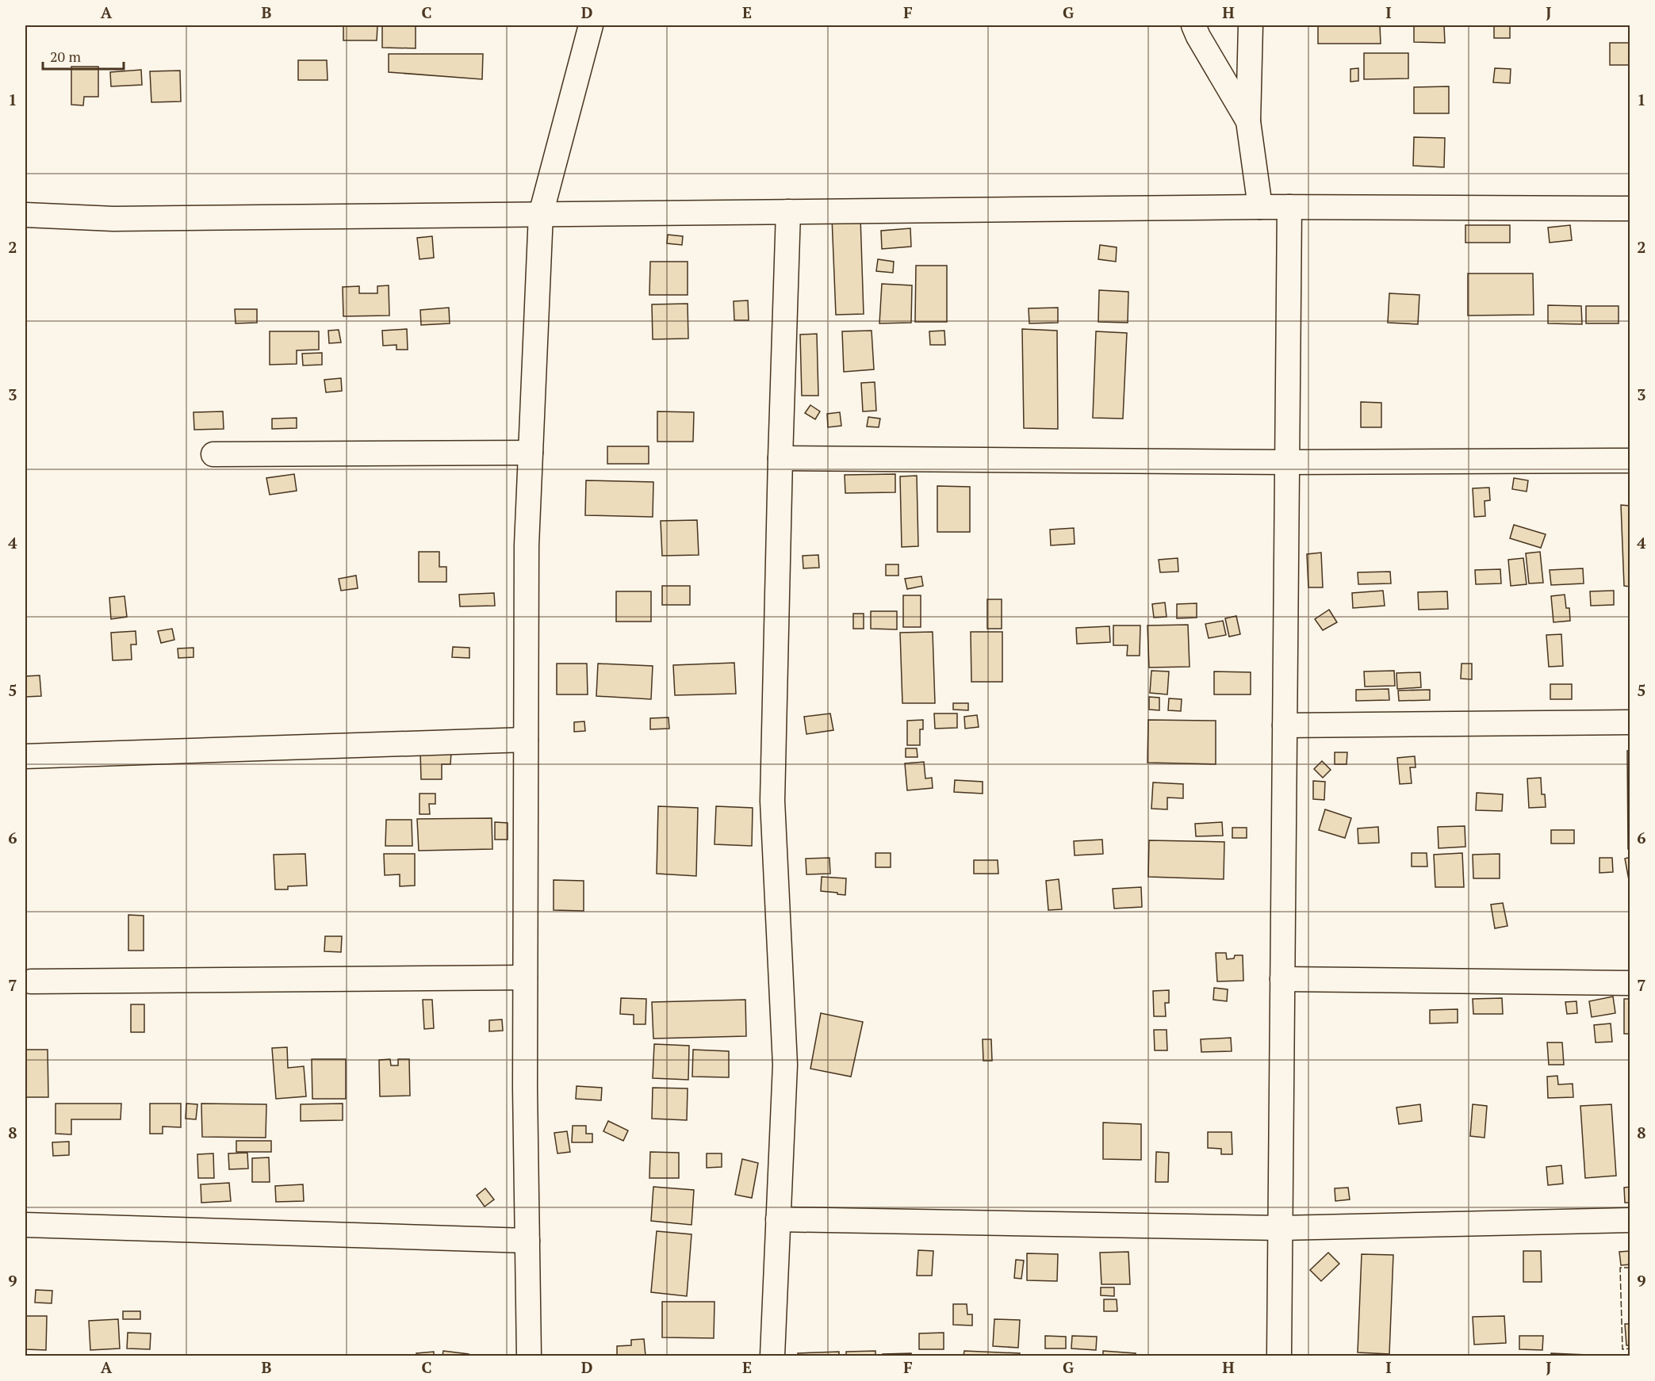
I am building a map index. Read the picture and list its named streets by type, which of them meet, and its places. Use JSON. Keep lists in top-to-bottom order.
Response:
{
  "scale_bar": "20 m",
  "grid": {
    "columns": [
      "A",
      "B",
      "C",
      "D",
      "E",
      "F",
      "G",
      "H",
      "I",
      "J"
    ],
    "rows": [
      "1",
      "2",
      "3",
      "4",
      "5",
      "6",
      "7",
      "8",
      "9"
    ]
  }
}
